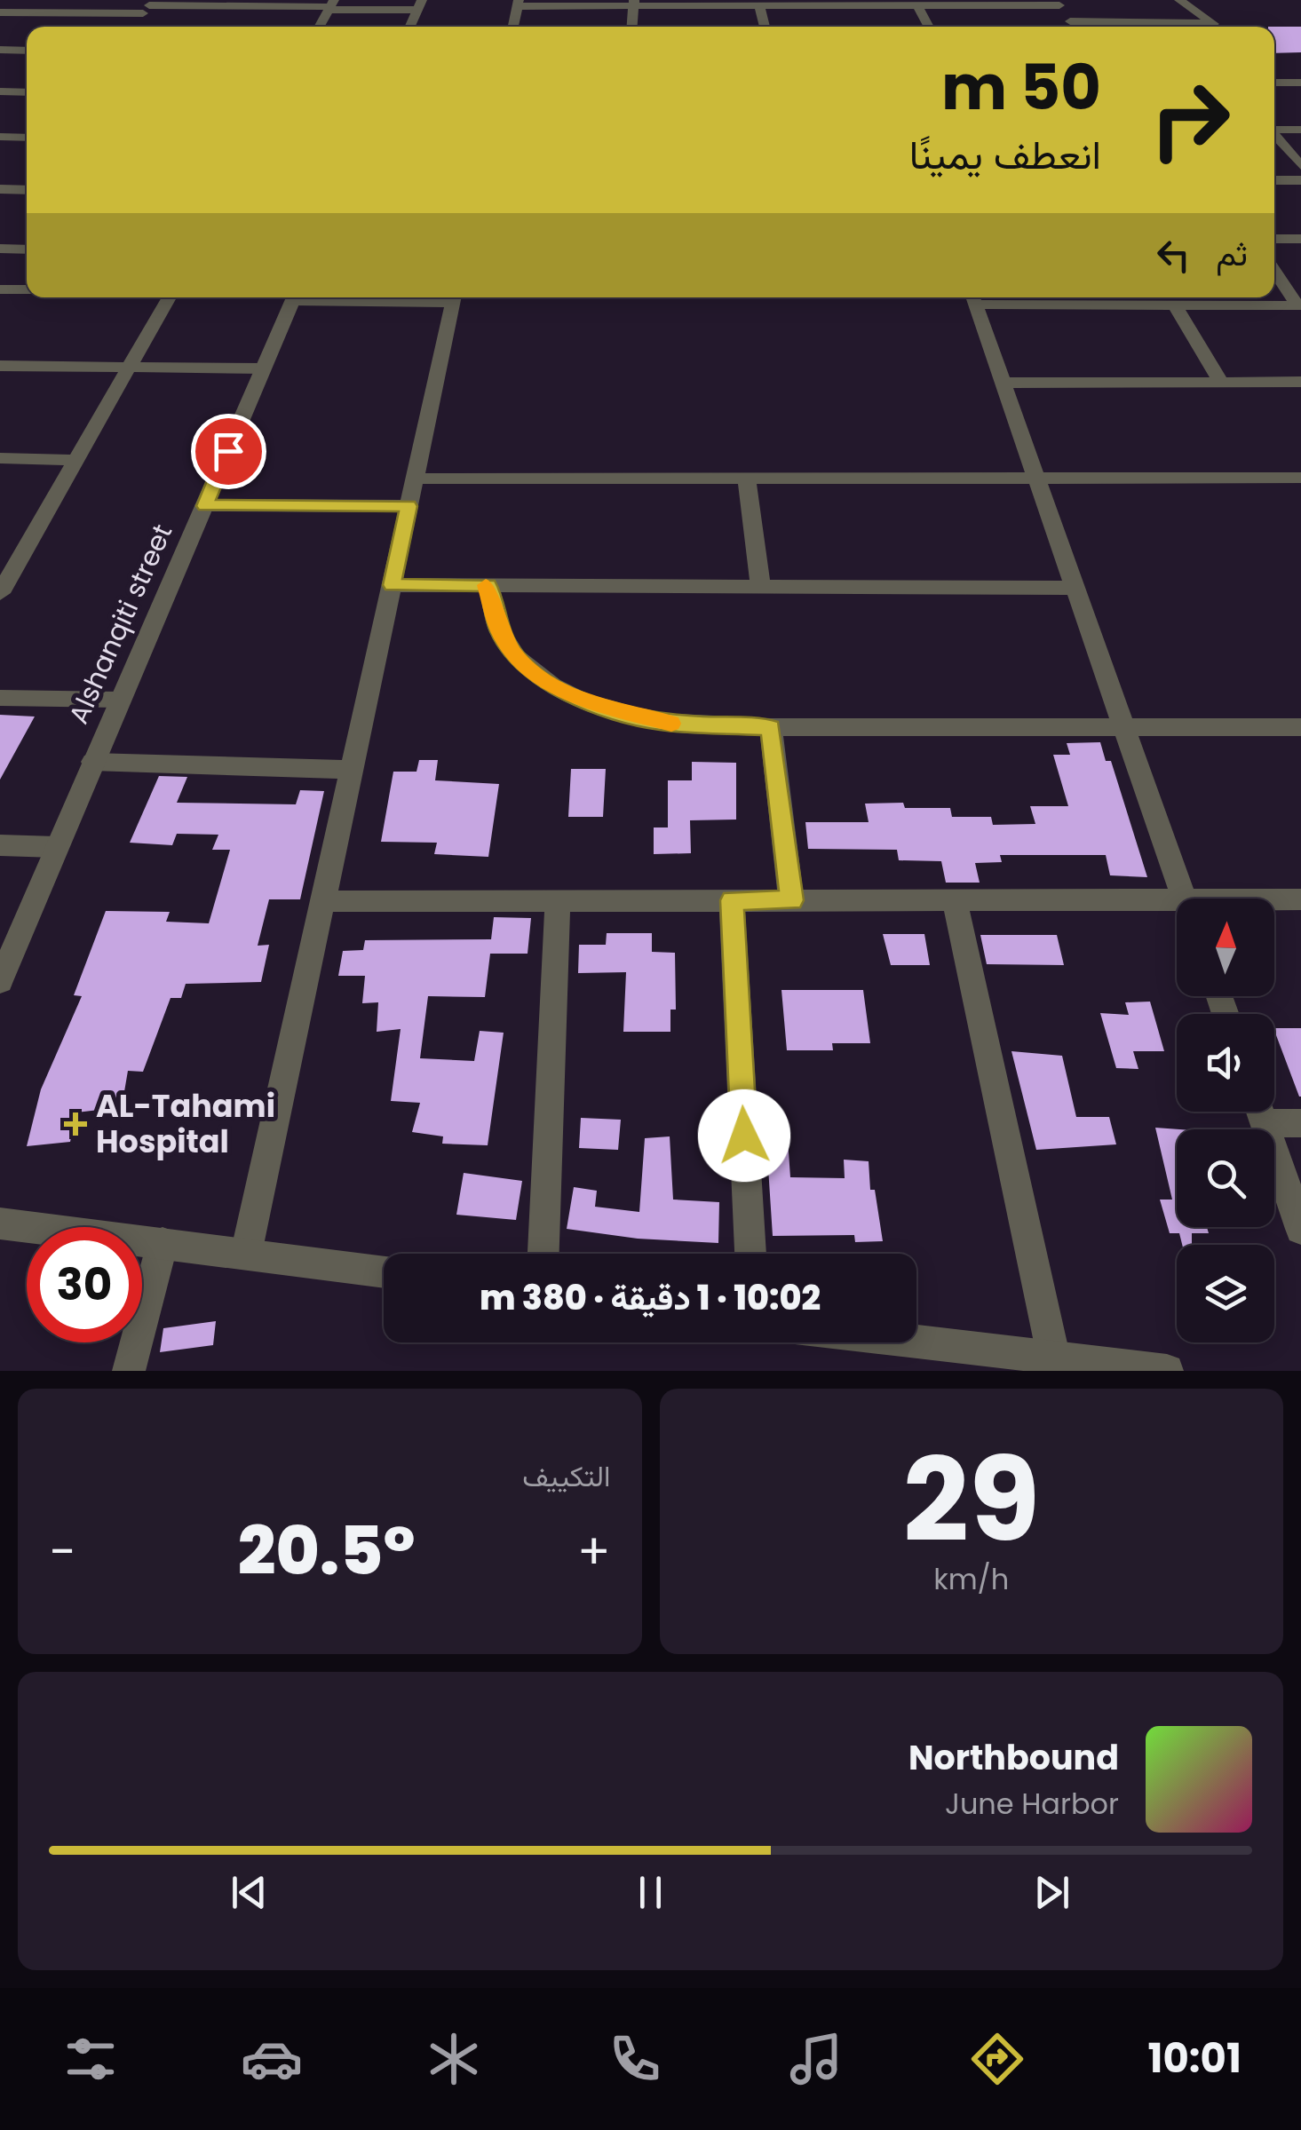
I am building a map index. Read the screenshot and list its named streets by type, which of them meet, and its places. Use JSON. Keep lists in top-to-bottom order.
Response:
{
  "streets": {
    "street": ["Alshanqiti street"]
  },
  "places": {
    "health": ["AL-Tahami Hospital"]
  },
  "north": "top",
  "page": {
    "turn": ["50 m", "انعطف يمينًا"],
    "then": "ثم",
    "limit": "30",
    "trip": "10:02 · 1 دقيقة · 380 m",
    "tile": [
      ["29", "km/h"],
      "التكييف"
    ],
    "heat": ["−", "20.5°", "+"],
    "song": ["Northbound", "June Harbor"],
    "tabs": "10:01"
  }
}
